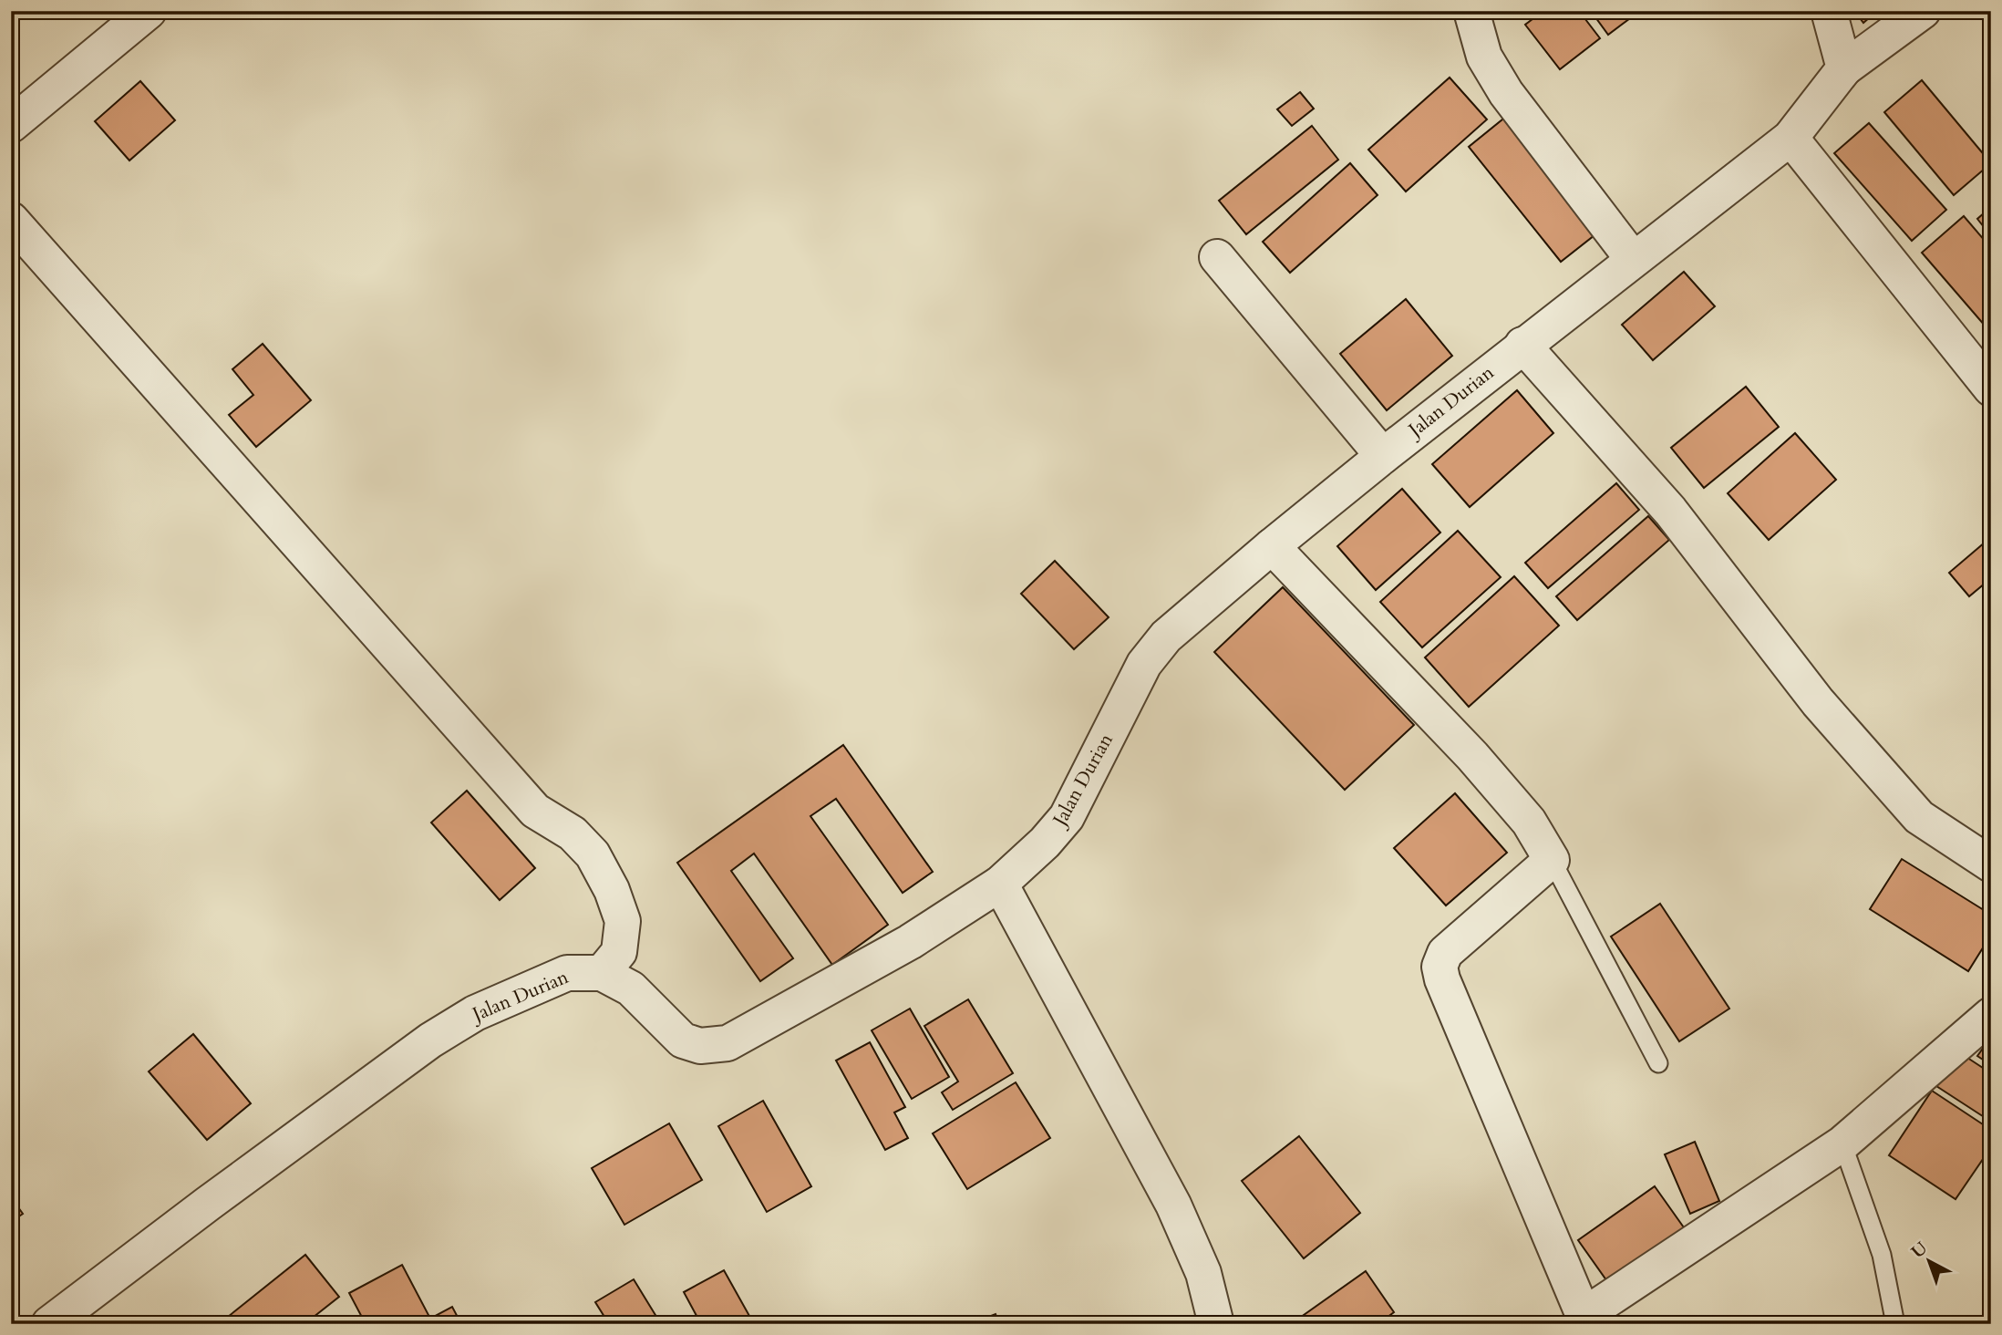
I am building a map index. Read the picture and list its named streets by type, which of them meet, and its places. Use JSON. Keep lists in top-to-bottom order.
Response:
{
  "streets": {
    "street": ["Jalan Durian"]
  },
  "north": "top left"
}
